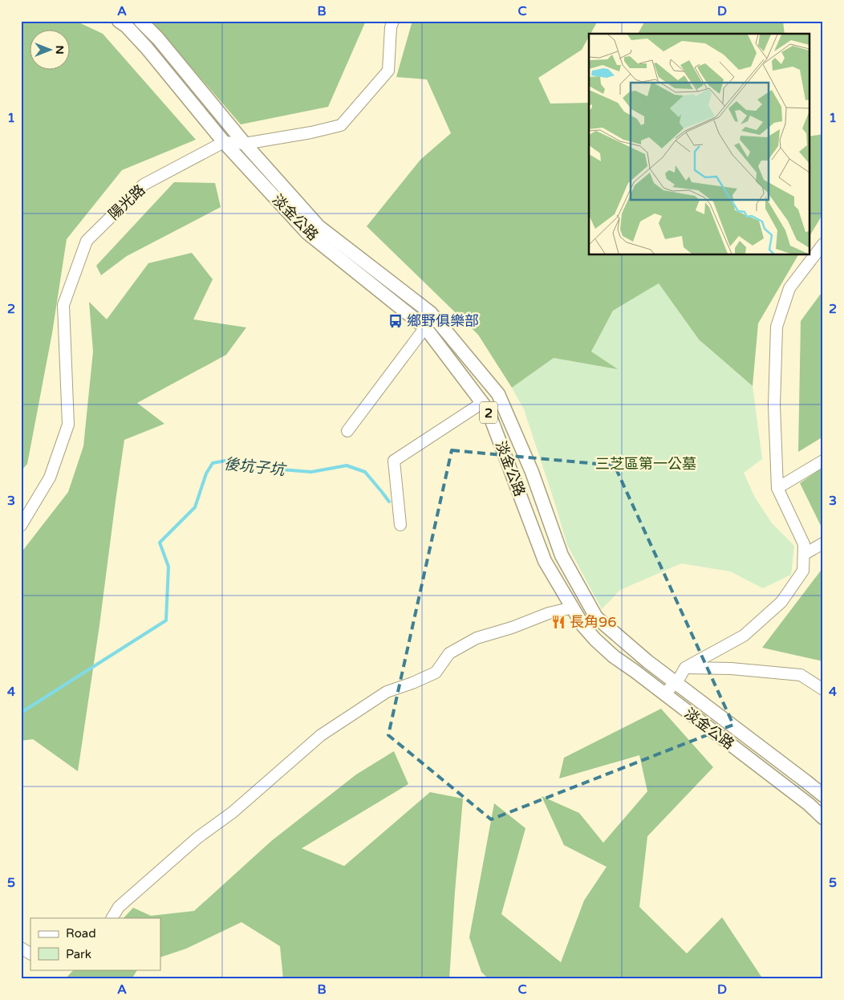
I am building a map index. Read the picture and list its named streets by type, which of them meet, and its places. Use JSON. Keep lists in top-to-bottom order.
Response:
{
  "streets": {
    "main road": ["淡金公路", "2"],
    "street": ["陽光路"]
  },
  "crossings": [
    ["陽光路", "淡金公路"]
  ],
  "water": ["後坑子坑"],
  "parks": ["三芝區第一公墓"],
  "places": {
    "bus stop": ["鄉野俱樂部"],
    "restaurant": ["長角96"]
  },
  "legend": ["Road", "Park"],
  "north": "right",
  "grid": {
    "columns": [
      "A",
      "B",
      "C",
      "D"
    ],
    "rows": [
      "1",
      "2",
      "3",
      "4",
      "5"
    ]
  }
}
